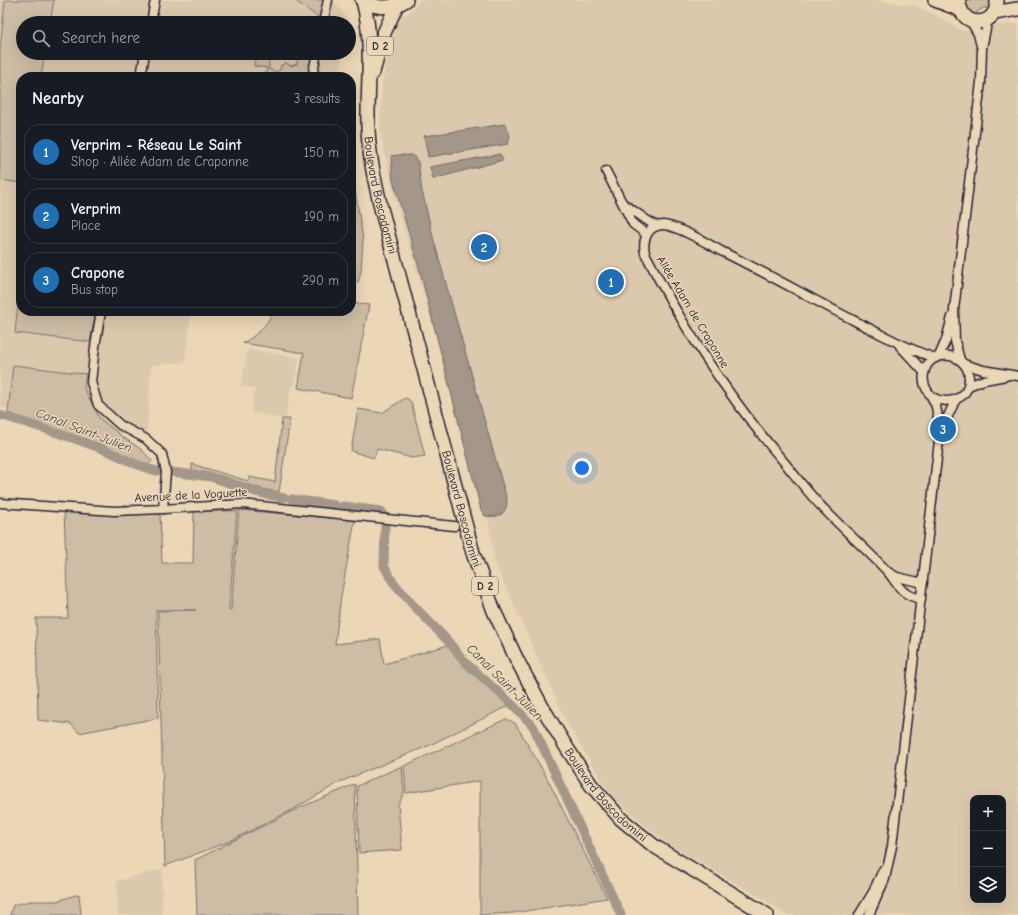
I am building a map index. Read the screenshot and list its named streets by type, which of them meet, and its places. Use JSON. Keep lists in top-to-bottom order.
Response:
{
  "streets": {
    "main road": ["D 2", "Boulevard Boscodomini"],
    "street": ["Allée Adam de Craponne", "Avenue de la Voguette"]
  },
  "water": ["Canal Saint-Julien"],
  "page": {
    "search": "Search here",
    "heading": ["Nearby", "3 results"],
    "list": [
      {
        "mark": "1",
        "name": "Verprim - Réseau Le Saint",
        "note": "Shop · Allée Adam de Craponne",
        "value": "150 m"
      },
      {
        "mark": "2",
        "name": "Verprim",
        "note": "Place",
        "value": "190 m"
      },
      {
        "mark": "3",
        "name": "Crapone",
        "note": "Bus stop",
        "value": "290 m"
      }
    ],
    "pins": ["2", "1", "3"],
    "map_buttons": ["+", "−"]
  }
}
